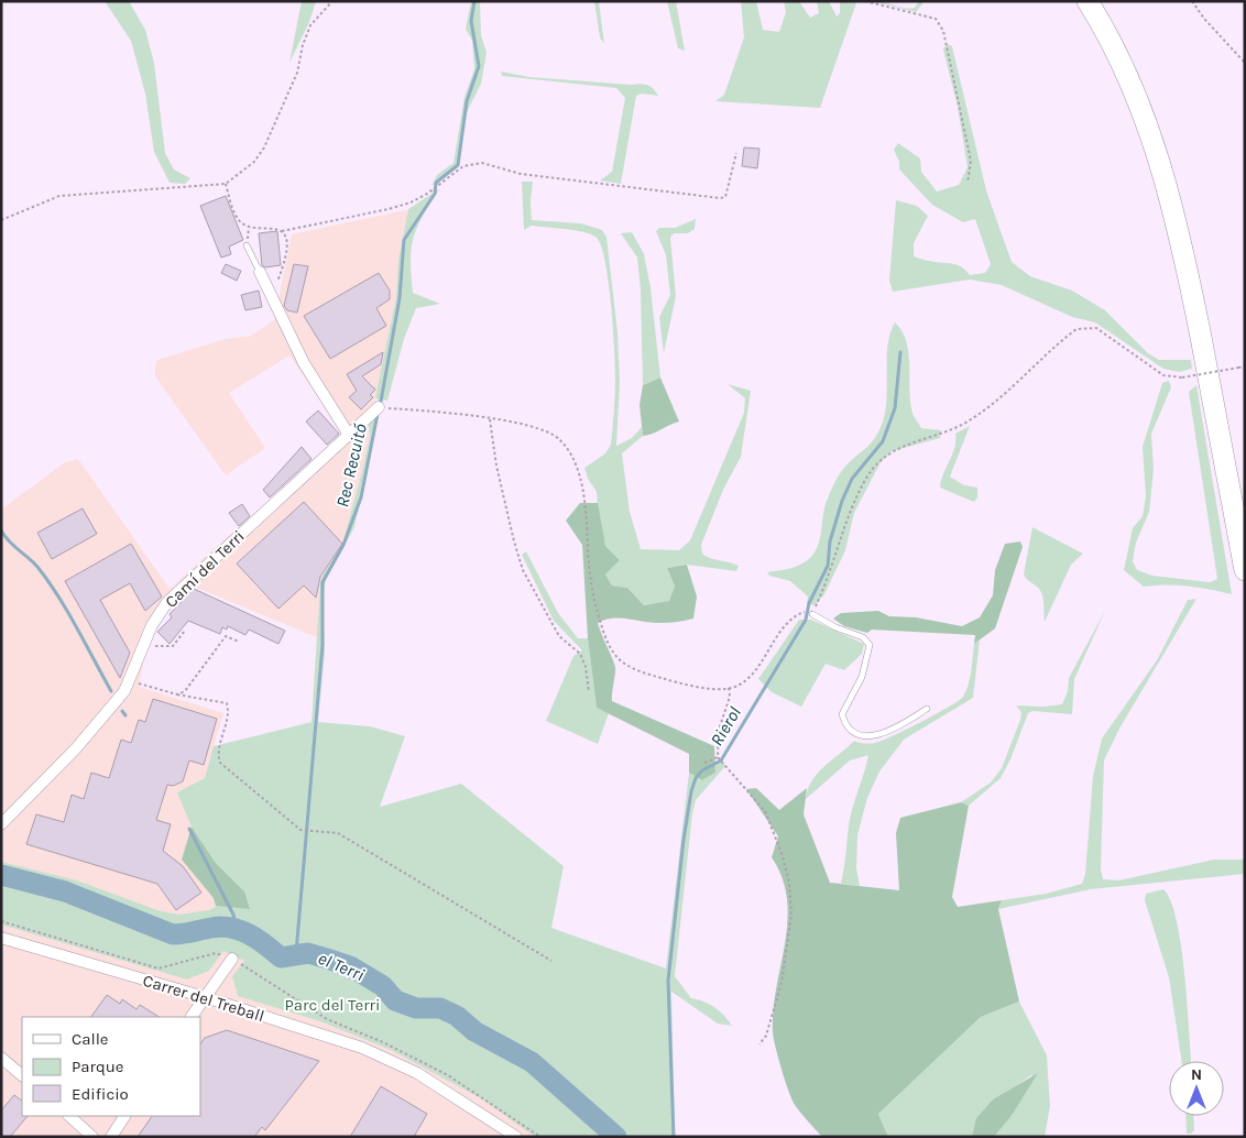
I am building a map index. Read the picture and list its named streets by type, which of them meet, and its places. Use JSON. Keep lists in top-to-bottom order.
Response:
{
  "streets": {
    "street": ["Camí del Terri", "Carrer del Treball"]
  },
  "water": ["Rec Recuitó", "Rierol", "el Terri"],
  "parks": ["Parc del Terri"],
  "legend": ["Calle", "Parque", "Edificio"],
  "north": "top"
}
